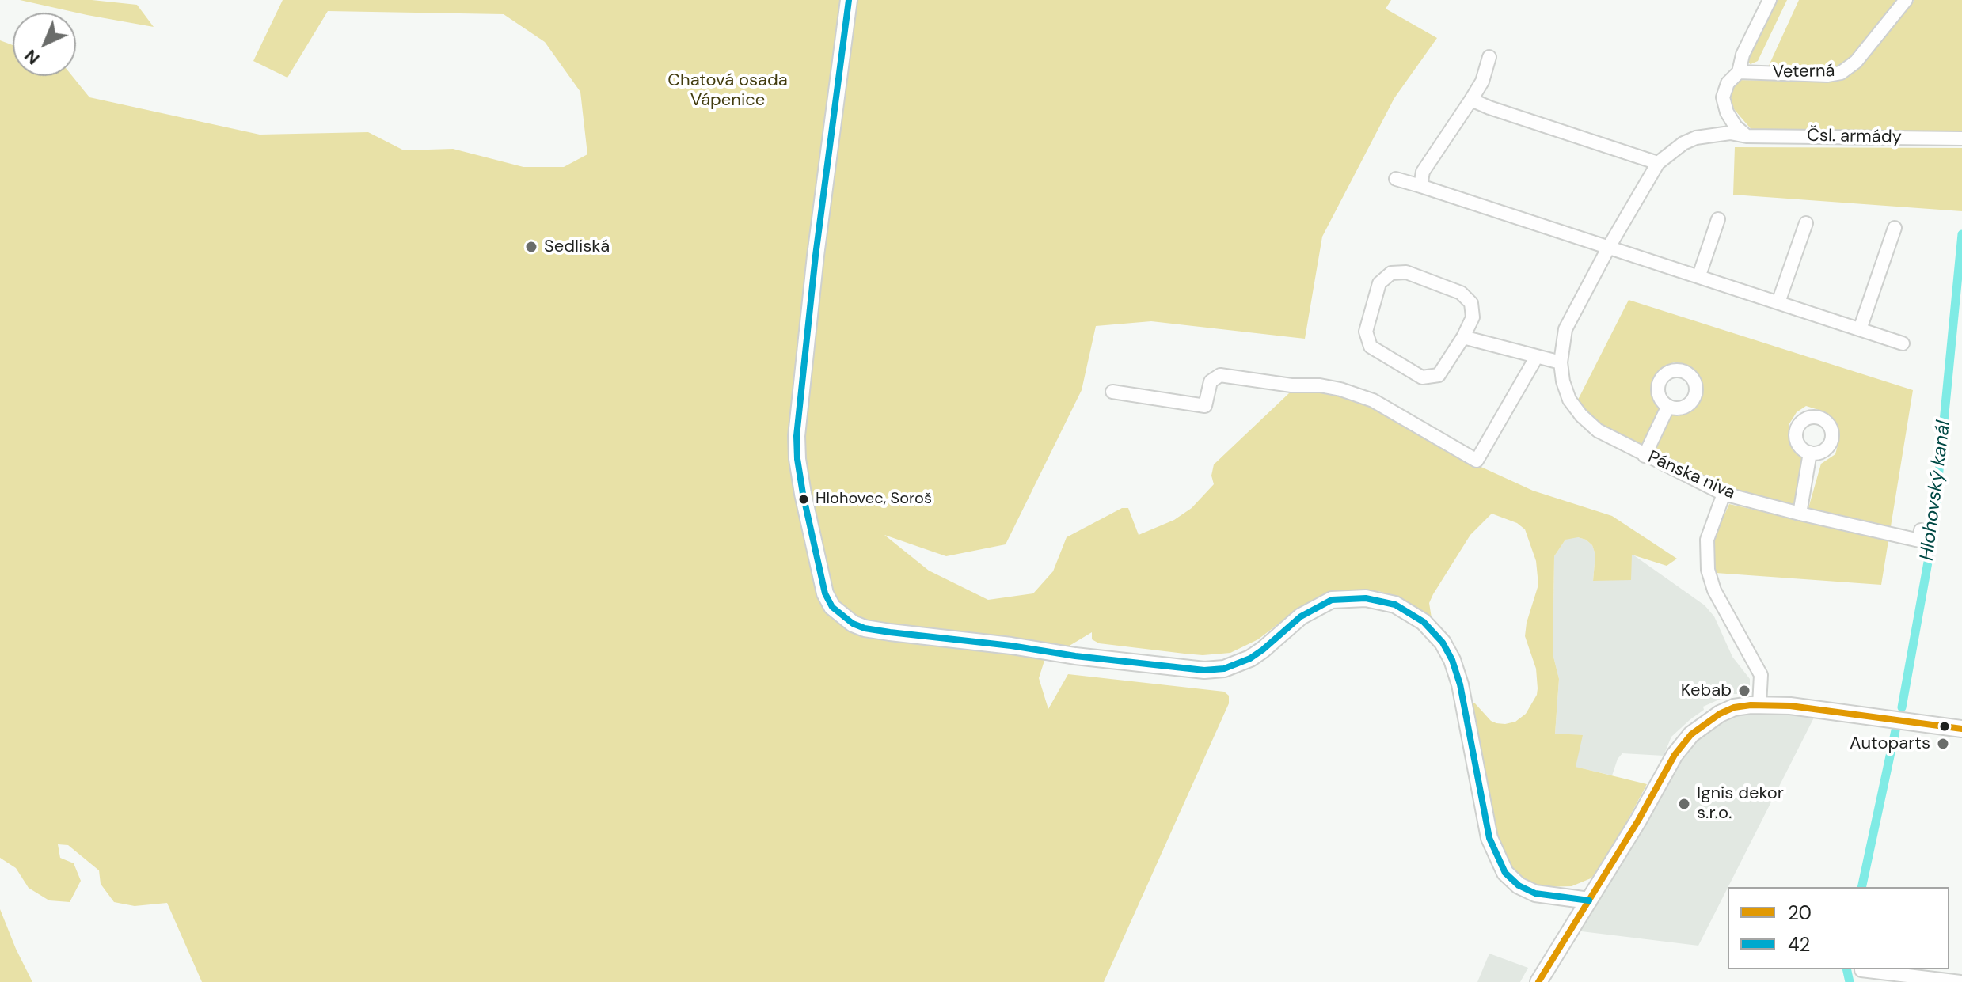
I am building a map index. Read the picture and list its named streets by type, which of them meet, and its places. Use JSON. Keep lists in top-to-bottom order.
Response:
{
  "streets": {
    "street": ["Veterná", "Čsl. armády", "Pánska niva"]
  },
  "water": ["Hlohovský kanál"],
  "parks": ["Chatová osada Vápenice"],
  "places": [
    "Sedliská",
    "Hlohovec, Soroš",
    "Kebab",
    "Autoparts",
    "Ignis dekor s.r.o."
  ],
  "lines": ["transit line 42", "transit line 20"],
  "legend": ["20", "42"],
  "north": "bottom left"
}
